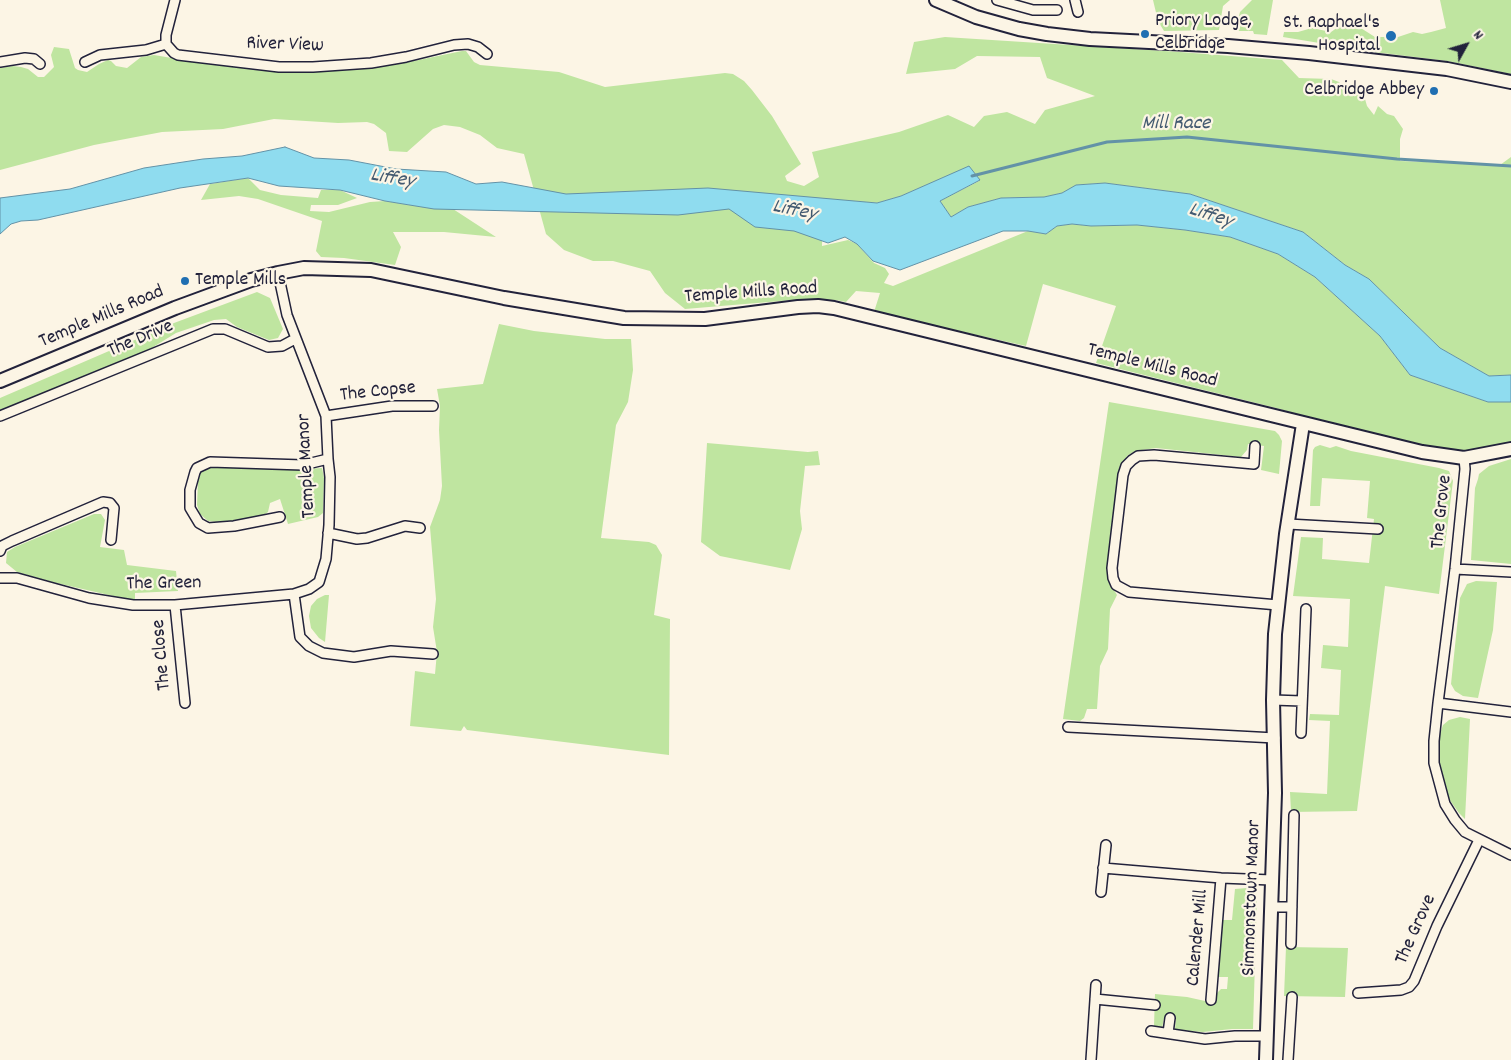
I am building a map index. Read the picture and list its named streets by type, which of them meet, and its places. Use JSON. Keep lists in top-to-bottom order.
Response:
{
  "streets": {
    "street": [
      "River View",
      "Temple Mills Road",
      "The Drive",
      "The Copse",
      "Temple Manor",
      "The Grove",
      "The Green",
      "The Close",
      "Simmonstown Manor",
      "Calender Mill"
    ]
  },
  "crossings": [
    ["Temple Mills Road", "Temple Manor"],
    ["Temple Mills Road", "The Grove"],
    ["Temple Mills Road", "Simmonstown Manor"],
    ["The Drive", "Temple Manor"],
    ["The Copse", "Temple Manor"],
    ["Temple Manor", "The Green"],
    ["The Green", "The Close"],
    ["Simmonstown Manor", "Calender Mill"]
  ],
  "water": ["Mill Race", "Liffey"],
  "places": [
    "Priory Lodge, Celbridge",
    "St. Raphael's Hospital",
    "Celbridge Abbey",
    "Temple Mills"
  ],
  "north": "top right"
}
